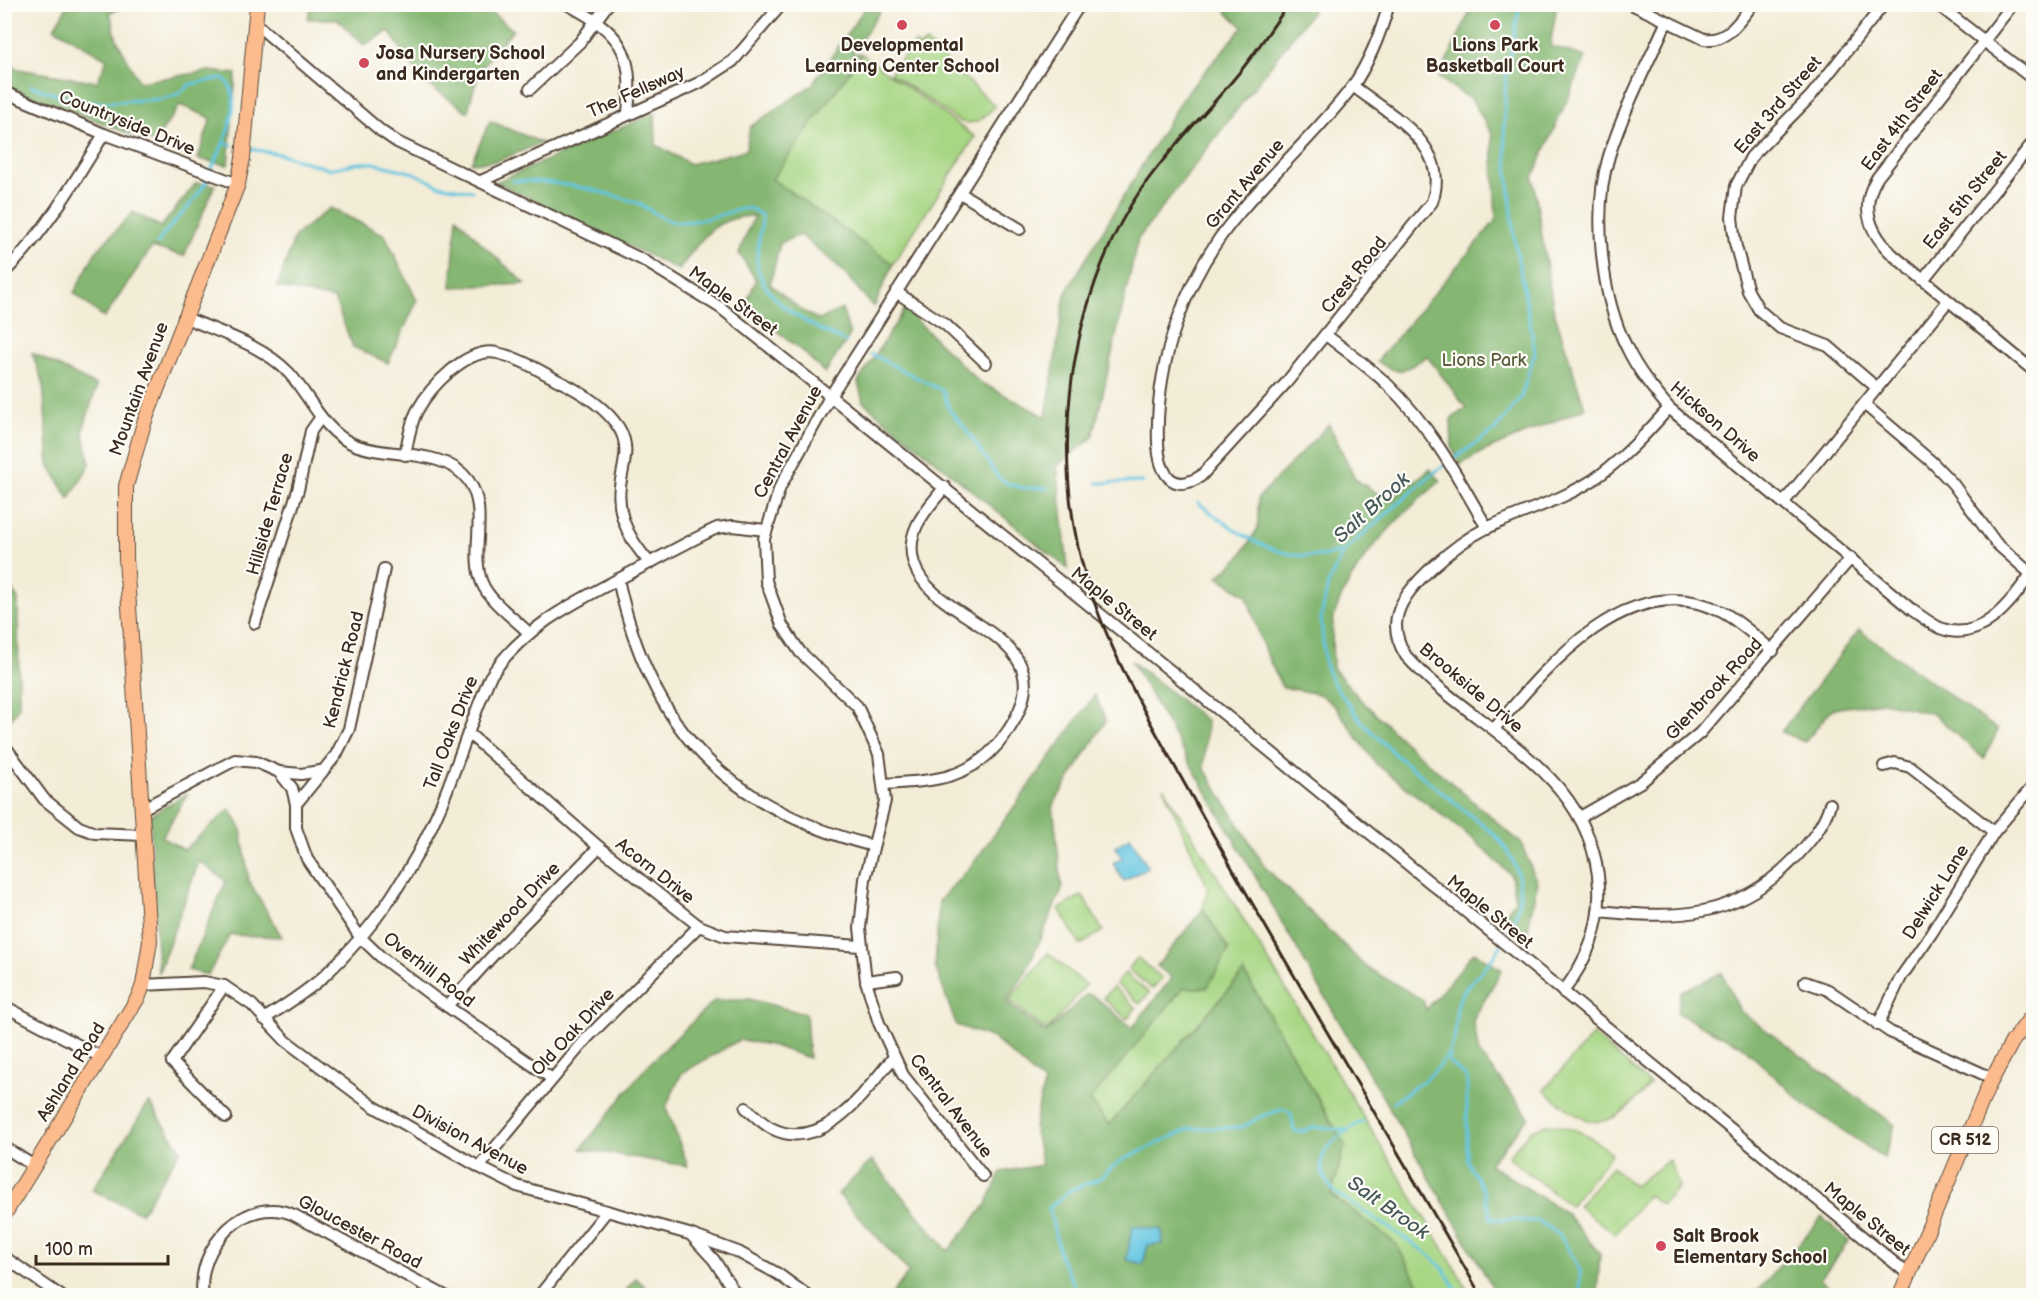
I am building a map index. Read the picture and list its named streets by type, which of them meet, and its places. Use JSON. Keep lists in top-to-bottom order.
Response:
{
  "streets": {
    "main road": ["Mountain Avenue", "Ashland Road", "CR 512"],
    "street": [
      "The Fellsway",
      "East 3rd Street",
      "East 4th Street",
      "Countryside Drive",
      "Grant Avenue",
      "East 5th Street",
      "Crest Road",
      "Maple Street",
      "Hickson Drive",
      "Central Avenue",
      "Hillside Terrace",
      "Kendrick Road",
      "Brookside Drive",
      "Glenbrook Road",
      "Tall Oaks Drive",
      "Acorn Drive",
      "Delwick Lane",
      "Whitewood Drive",
      "Overhill Road",
      "Old Oak Drive",
      "Division Avenue",
      "Gloucester Road"
    ]
  },
  "crossings": [
    ["The Fellsway", "Maple Street"],
    ["East 4th Street", "East 5th Street"],
    ["Countryside Drive", "Mountain Avenue"],
    ["Grant Avenue", "Crest Road"],
    ["Maple Street", "Mountain Avenue"],
    ["Maple Street", "Central Avenue"],
    ["Maple Street", "Brookside Drive"],
    ["Maple Street", "CR 512"],
    ["Mountain Avenue", "Ashland Road"],
    ["Hickson Drive", "Brookside Drive"],
    ["Hickson Drive", "Glenbrook Road"],
    ["Central Avenue", "Tall Oaks Drive"],
    ["Central Avenue", "Acorn Drive"],
    ["Kendrick Road", "Overhill Road"],
    ["Brookside Drive", "Glenbrook Road"],
    ["Tall Oaks Drive", "Acorn Drive"],
    ["Tall Oaks Drive", "Overhill Road"],
    ["Tall Oaks Drive", "Division Avenue"],
    ["Acorn Drive", "Whitewood Drive"],
    ["Acorn Drive", "Old Oak Drive"],
    ["Whitewood Drive", "Overhill Road"],
    ["Overhill Road", "Old Oak Drive"],
    ["Old Oak Drive", "Division Avenue"],
    ["Ashland Road", "Division Avenue"]
  ],
  "water": ["Salt Brook"],
  "parks": ["Lions Park"],
  "places": [
    "Developmental Learning Center School",
    "Lions Park Basketball Court",
    "Josa Nursery School and Kindergarten",
    "Salt Brook Elementary School"
  ],
  "scale_bar": "100 m"
}
